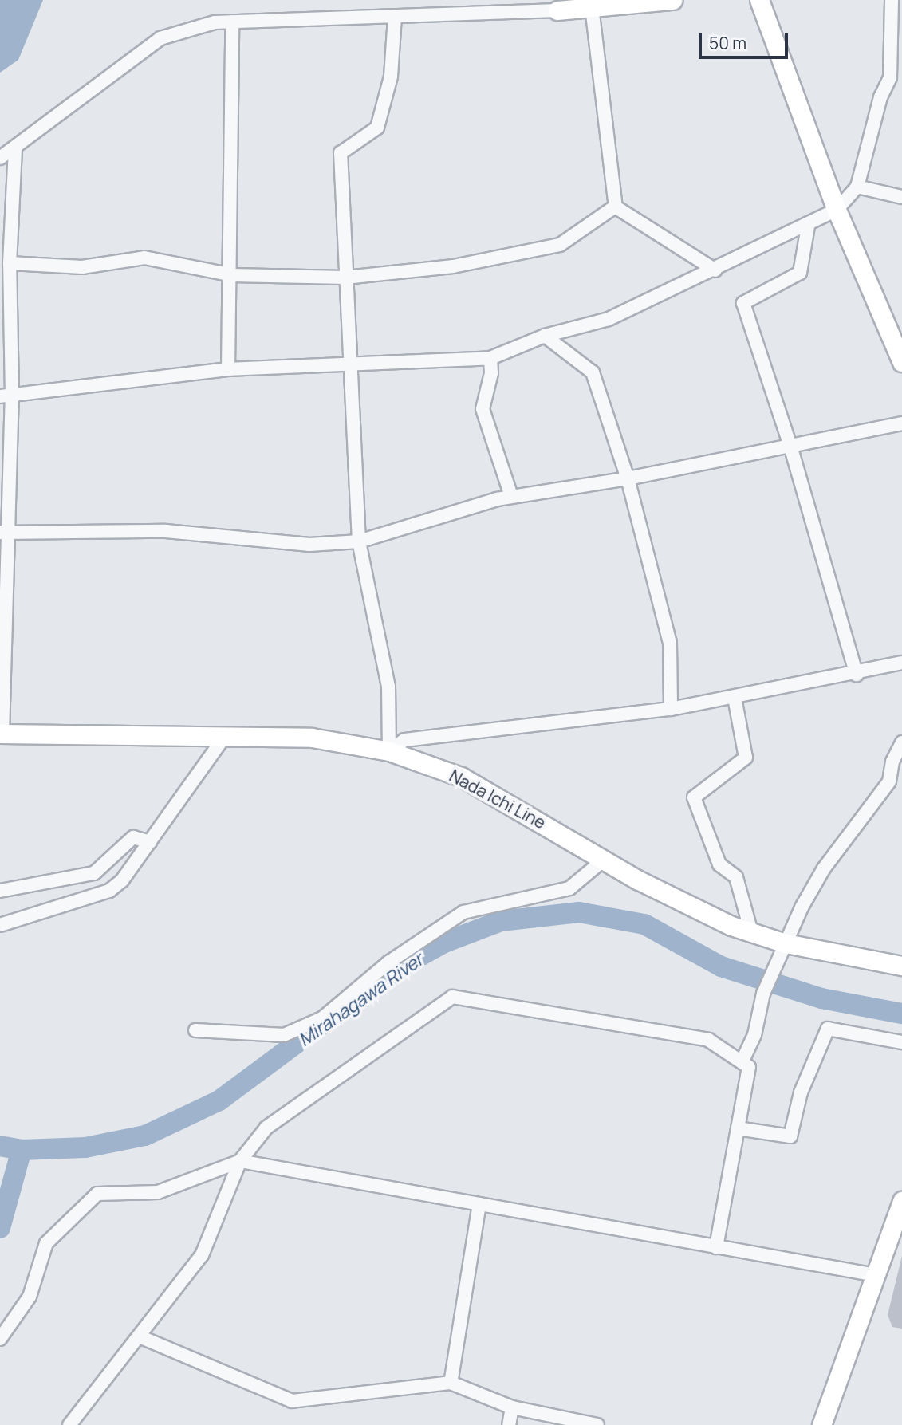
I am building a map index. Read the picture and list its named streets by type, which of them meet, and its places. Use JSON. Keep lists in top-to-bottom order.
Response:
{
  "streets": {
    "main road": ["Nada Ichi Line"]
  },
  "water": ["Mirahagawa River"],
  "scale_bar": "50 m"
}
